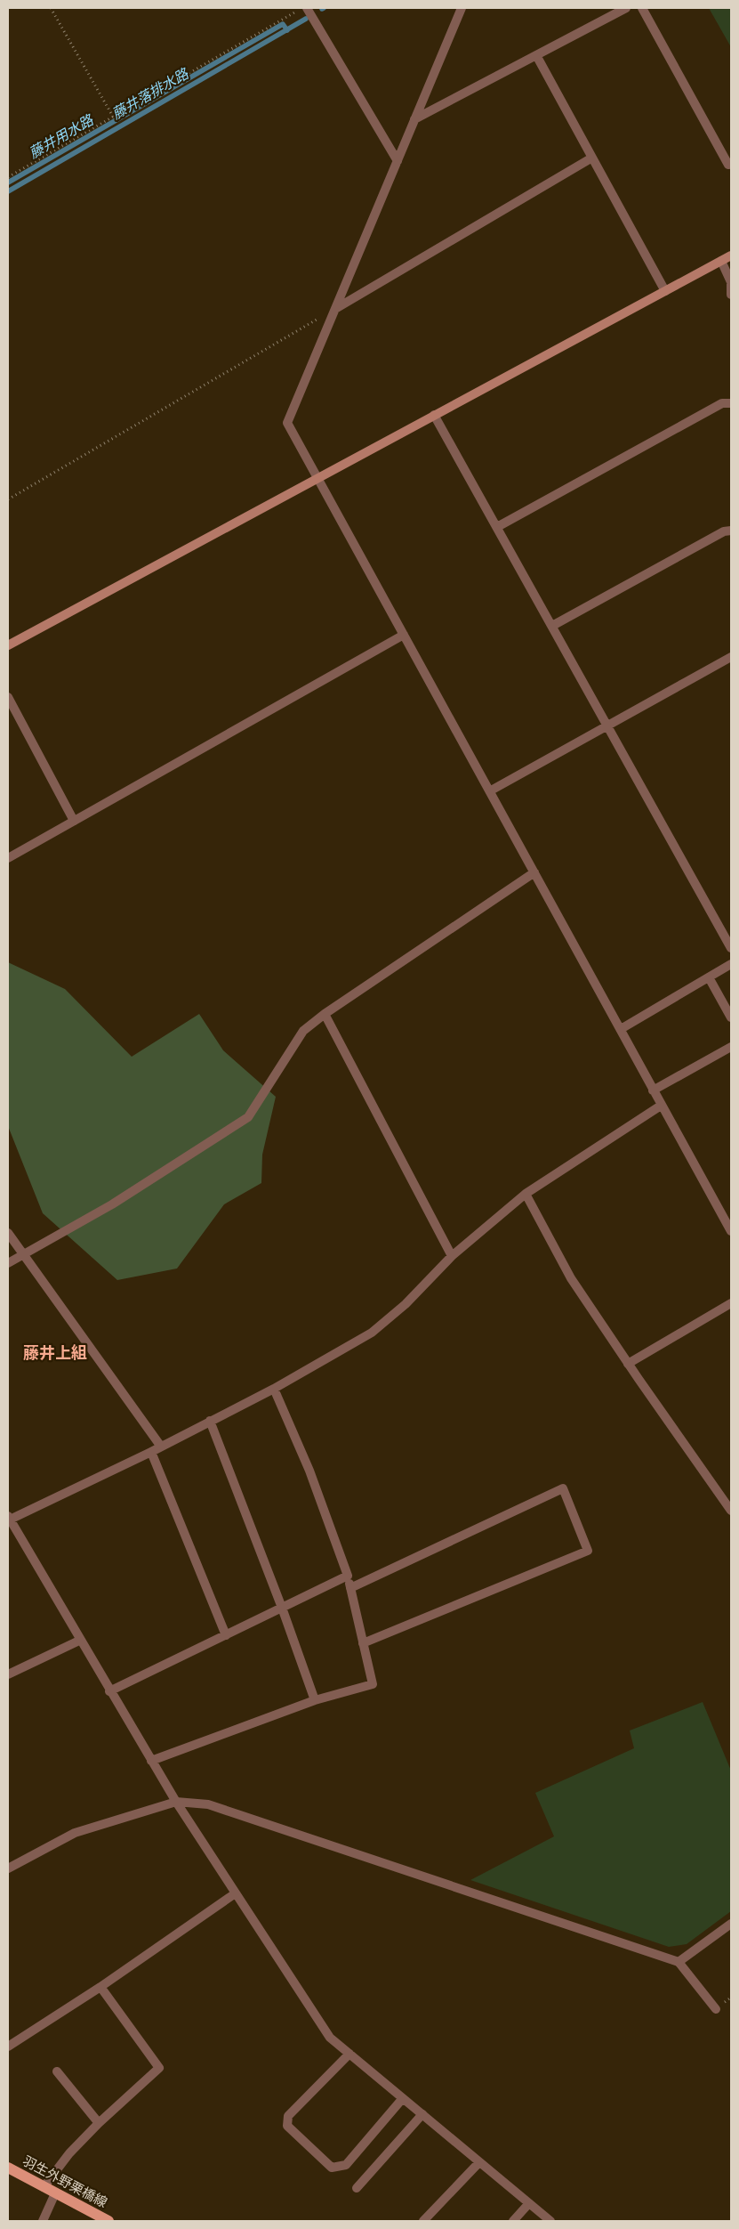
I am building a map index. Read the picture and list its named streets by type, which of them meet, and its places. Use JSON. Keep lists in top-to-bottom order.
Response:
{
  "streets": {
    "main road": ["羽生外野栗橋線"]
  },
  "districts": ["藤井上組"],
  "water": ["藤井落排水路", "藤井用水路"]
}
